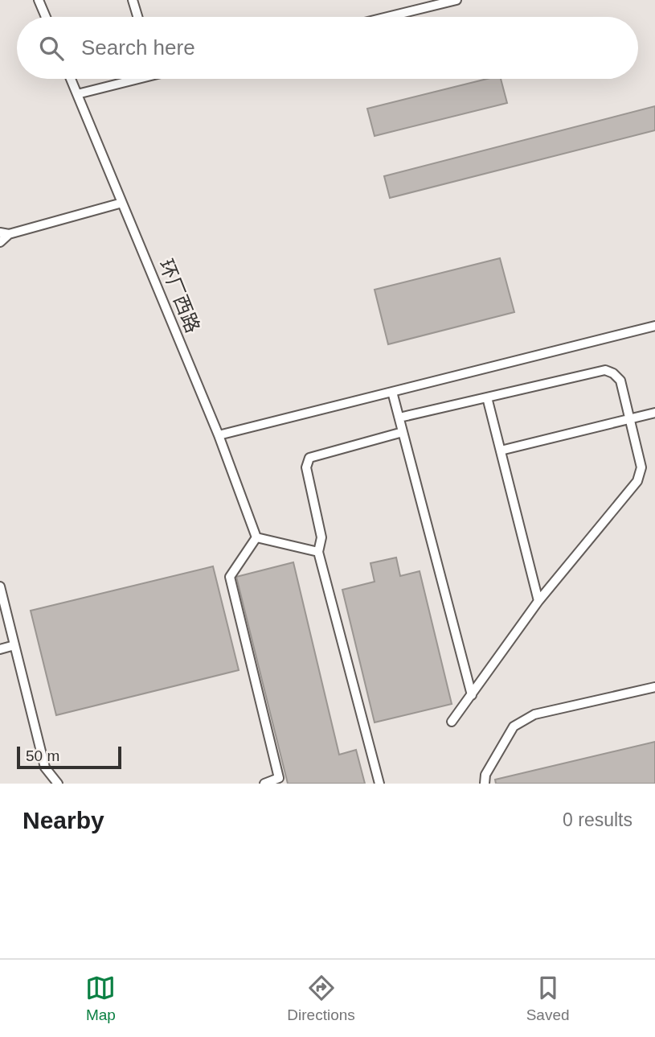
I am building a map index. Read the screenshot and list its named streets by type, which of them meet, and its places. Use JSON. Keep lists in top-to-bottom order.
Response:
{
  "streets": {
    "lane": ["环厂西路"]
  },
  "scale_bar": "50 m",
  "page": {
    "search": "Search here",
    "scale": "50 m",
    "heading": ["Nearby", "0 results"],
    "nav": ["Map", "Directions", "Saved"]
  }
}
